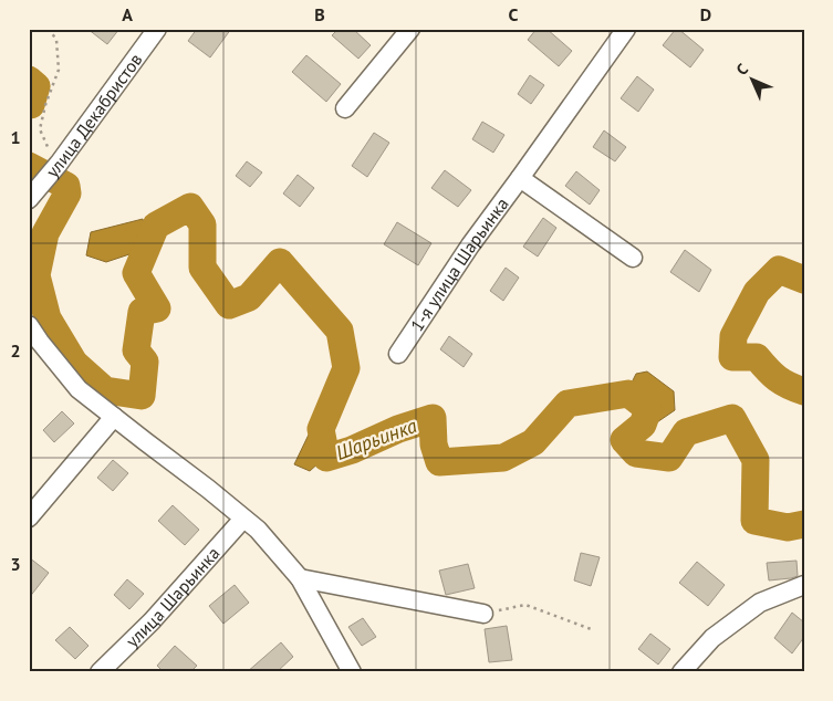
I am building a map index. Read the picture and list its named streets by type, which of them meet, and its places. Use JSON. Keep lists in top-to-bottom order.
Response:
{
  "streets": {
    "street": ["улица Декабристов", "1-я улица Шарьинка", "улица Шарьинка"]
  },
  "water": ["Шарьинка"],
  "north": "top left",
  "grid": {
    "columns": [
      "A",
      "B",
      "C",
      "D"
    ],
    "rows": ["1", "2", "3"]
  }
}
